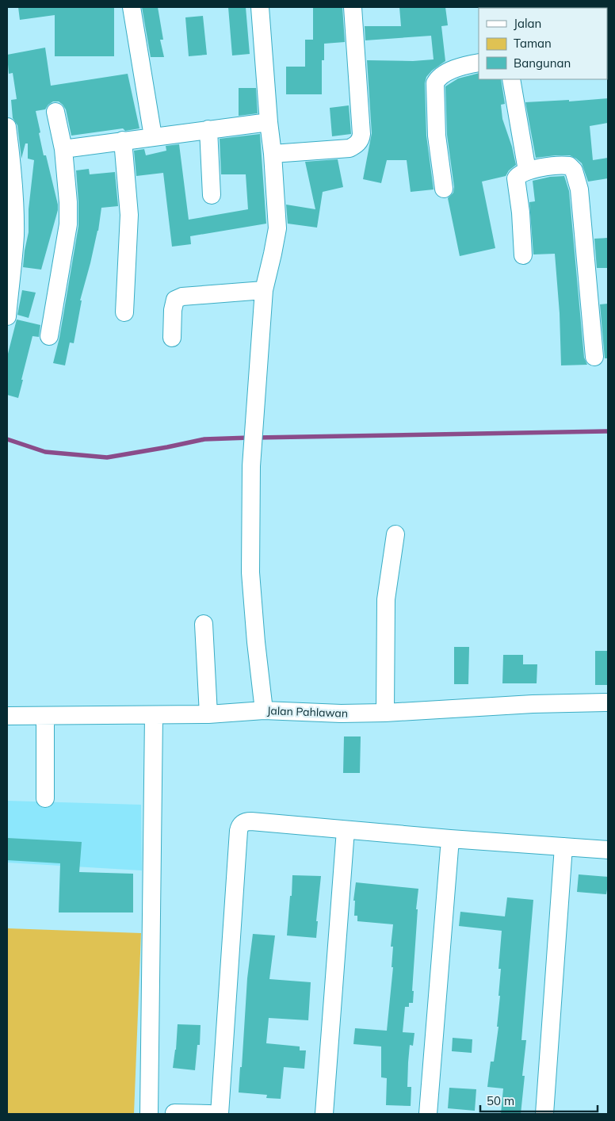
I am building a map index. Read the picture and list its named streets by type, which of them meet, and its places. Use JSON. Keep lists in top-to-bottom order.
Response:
{
  "streets": {
    "street": ["Jalan Pahlawan"]
  },
  "legend": ["Jalan", "Taman", "Bangunan"],
  "scale_bar": "50 m"
}
